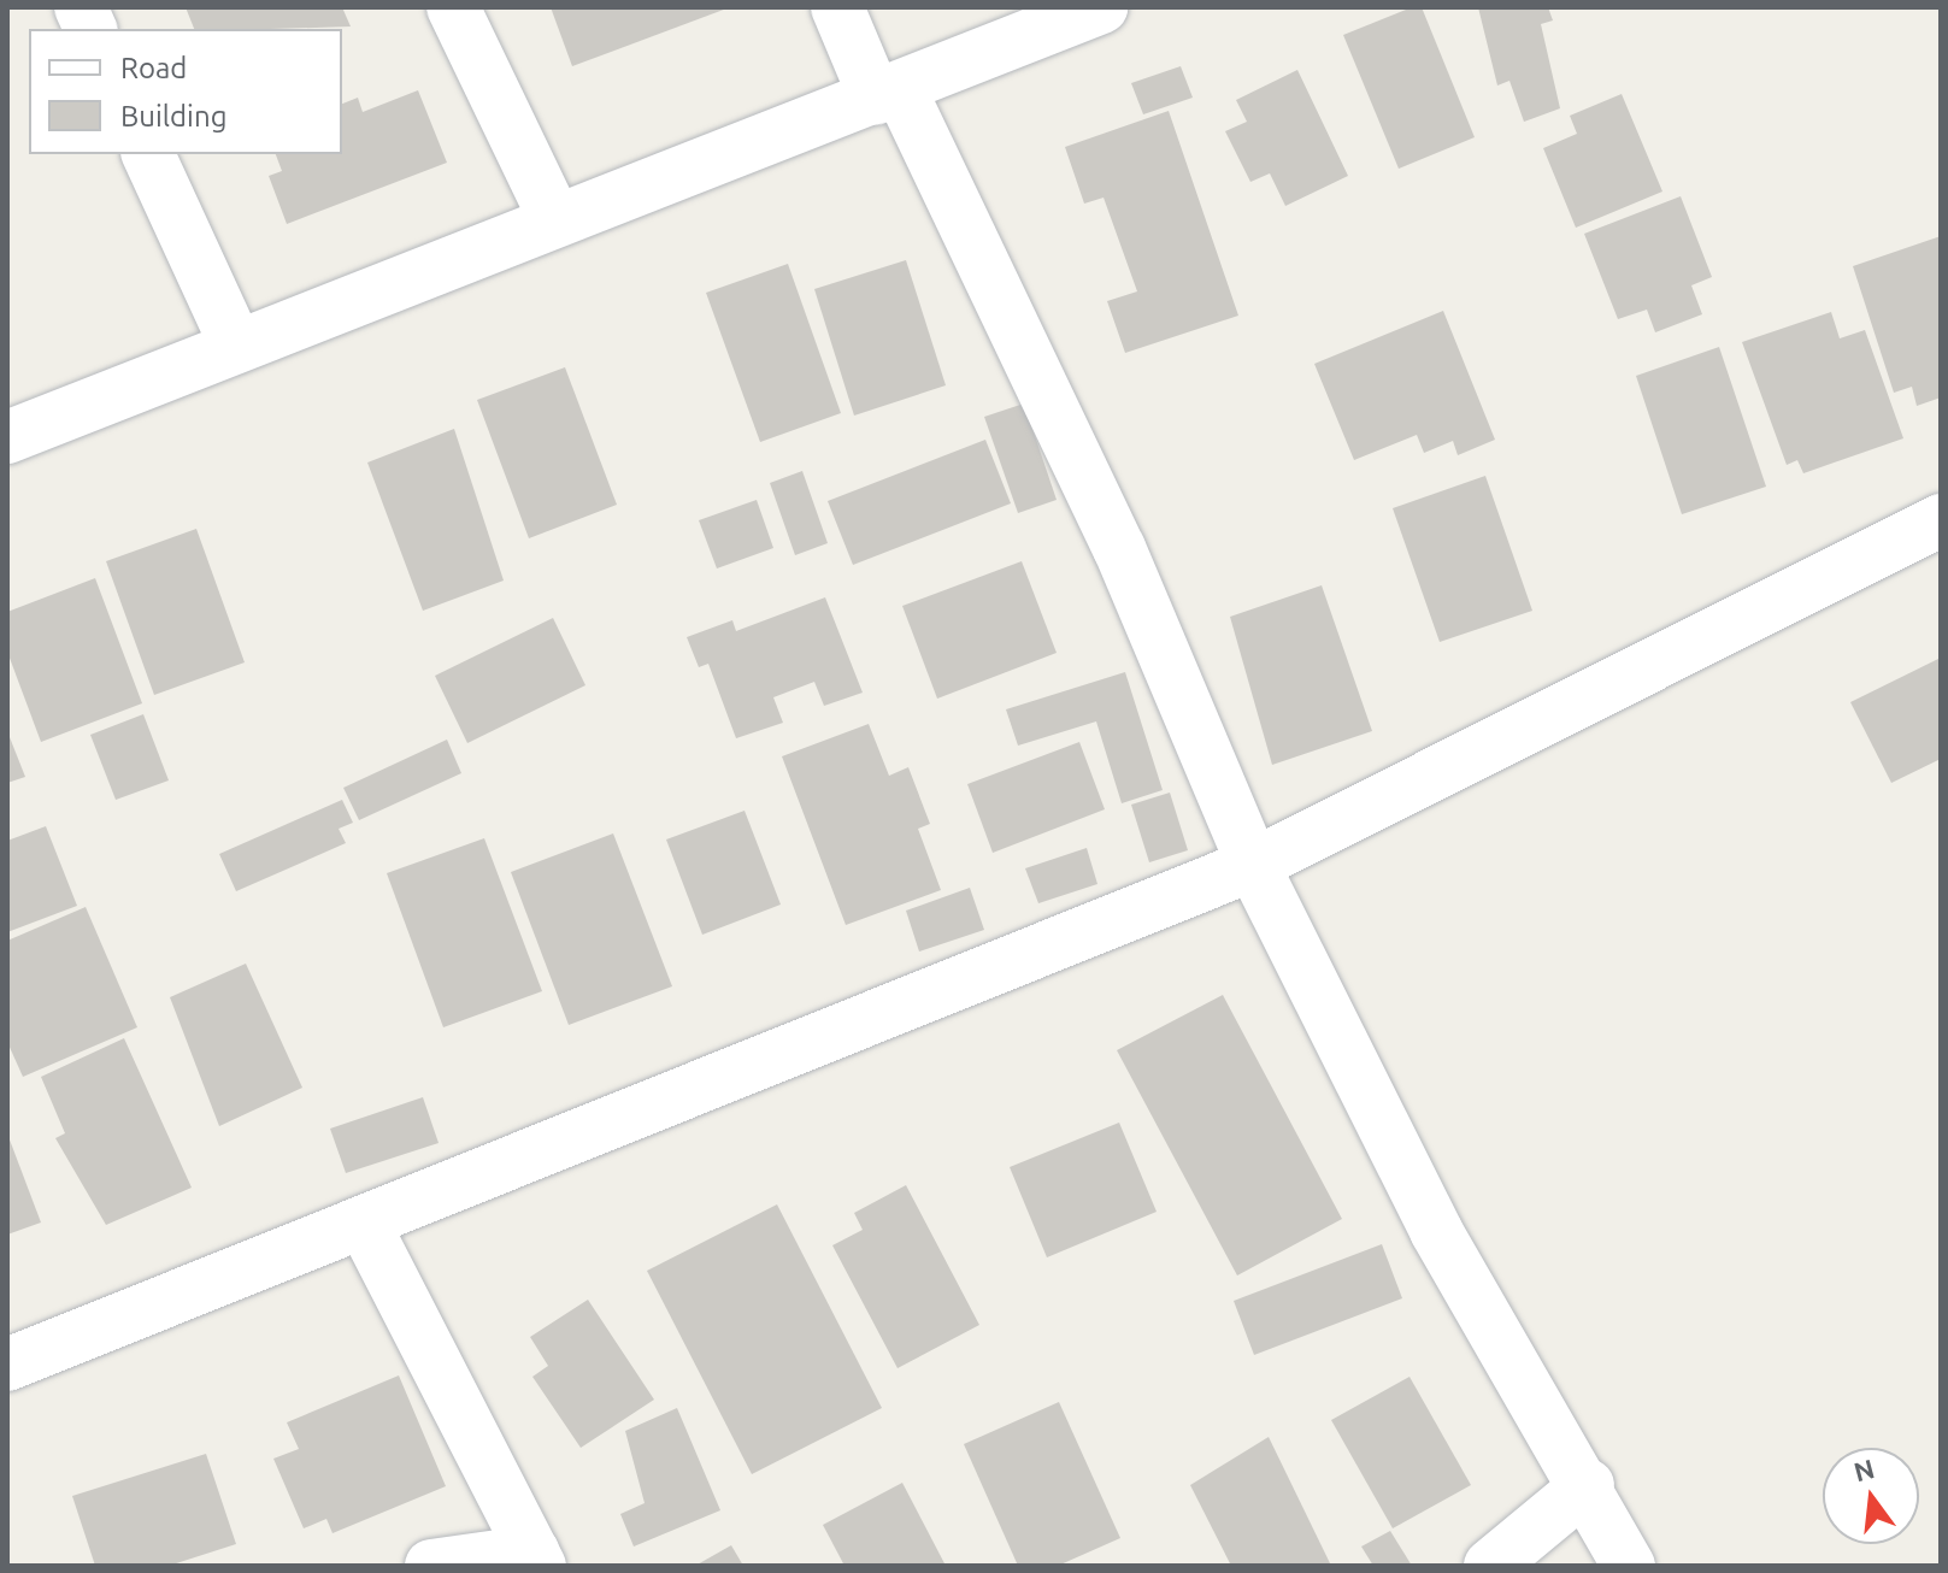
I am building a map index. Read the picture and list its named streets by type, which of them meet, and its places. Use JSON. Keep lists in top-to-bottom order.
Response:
{
  "legend": ["Road", "Building"],
  "north": "top"
}
